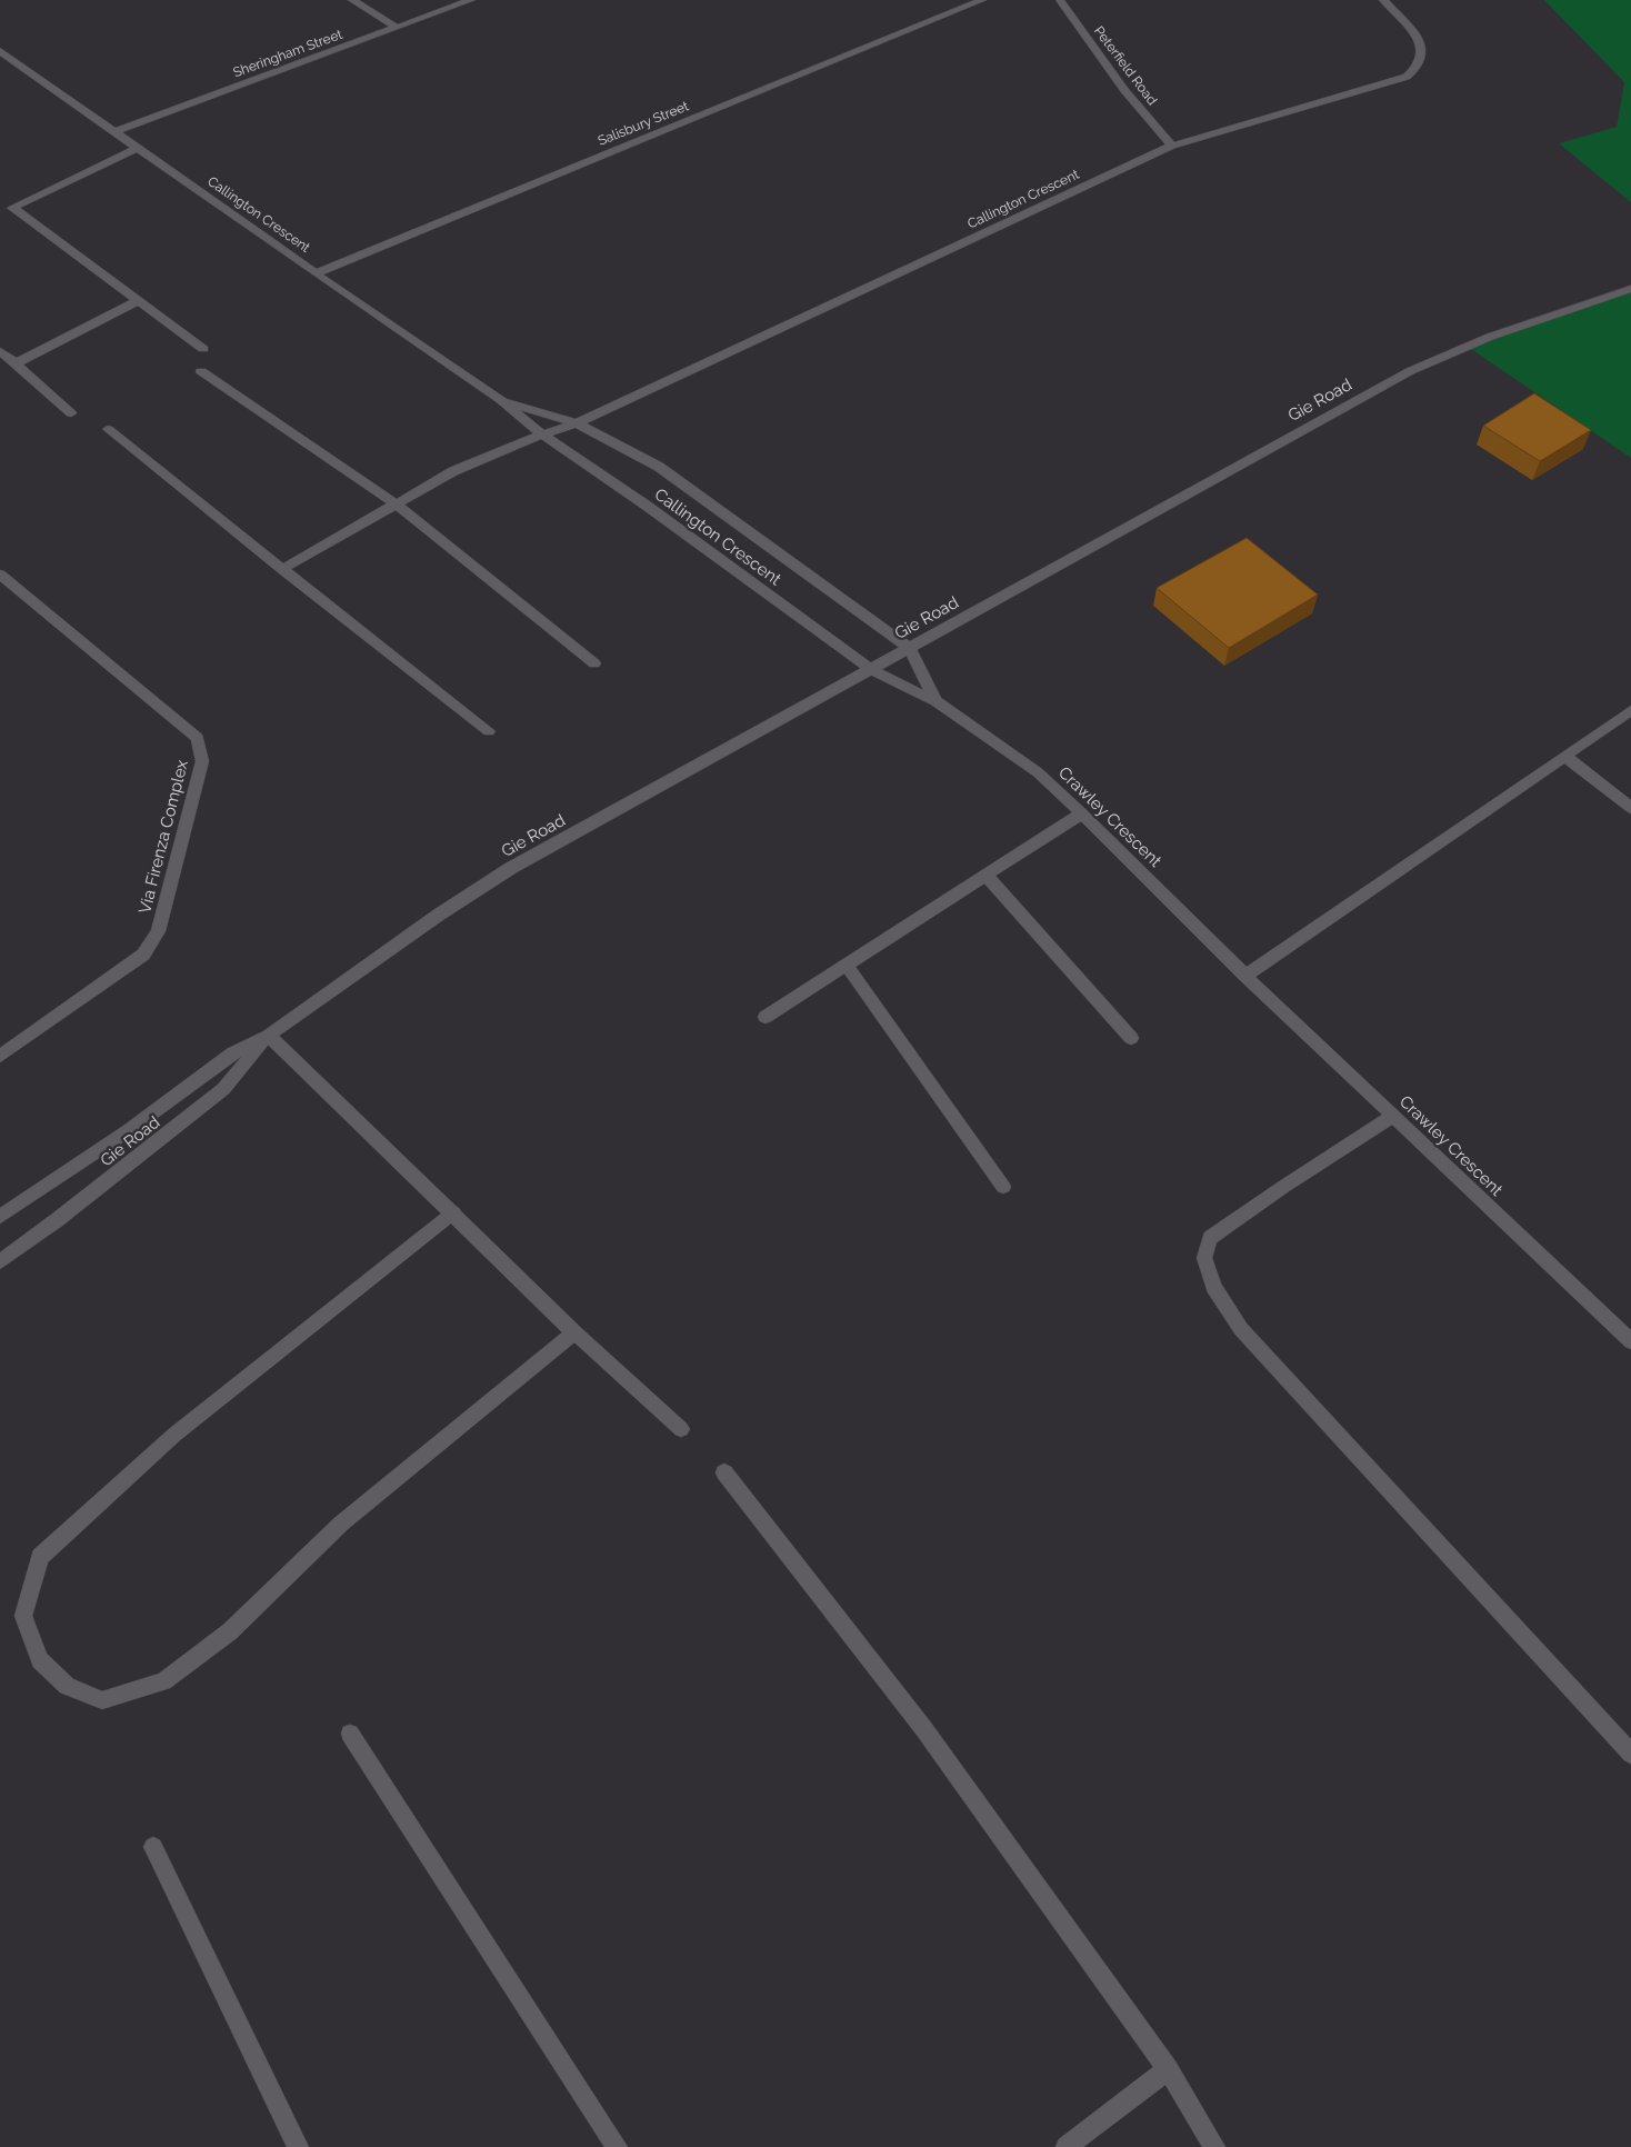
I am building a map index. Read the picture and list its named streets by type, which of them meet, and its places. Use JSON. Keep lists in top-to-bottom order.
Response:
{
  "streets": {
    "street": [
      "Sheringham Street",
      "Peterfield Road",
      "Salisbury Street",
      "Callington Crescent",
      "Gie Road",
      "Crawley Crescent",
      "Via Firenza Complex"
    ]
  },
  "crossings": [
    ["Sheringham Street", "Callington Crescent"],
    ["Peterfield Road", "Callington Crescent"],
    ["Salisbury Street", "Callington Crescent"],
    ["Callington Crescent", "Gie Road"],
    ["Callington Crescent", "Crawley Crescent"],
    ["Gie Road", "Crawley Crescent"]
  ]
}
